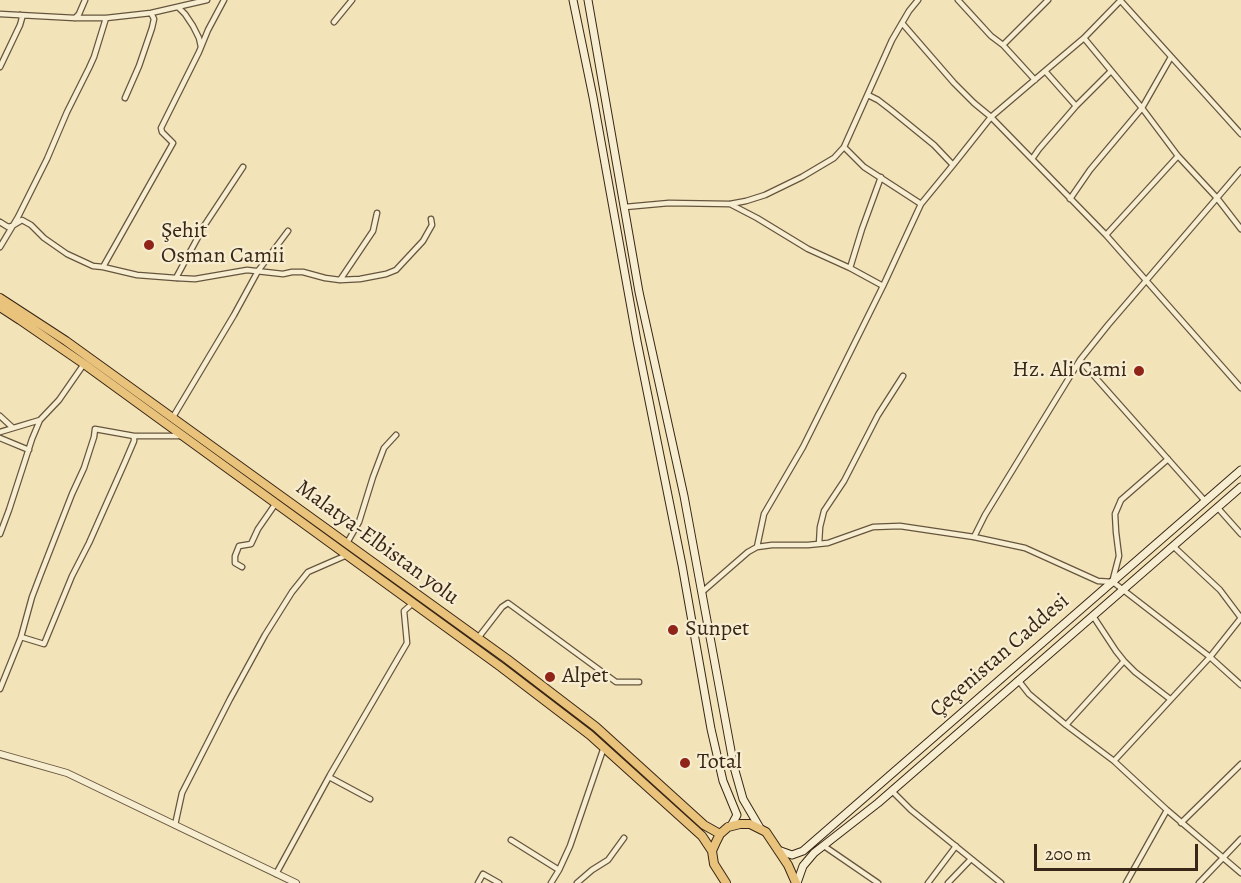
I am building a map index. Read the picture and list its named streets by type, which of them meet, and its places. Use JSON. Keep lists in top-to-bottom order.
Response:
{
  "streets": {
    "main road": ["Malatya-Elbistan yolu", "Çeçenistan Caddesi"]
  },
  "places": [
    "Şehit Osman Camii",
    "Hz. Ali Cami",
    "Sunpet",
    "Alpet",
    "Total"
  ],
  "scale_bar": "200 m"
}
